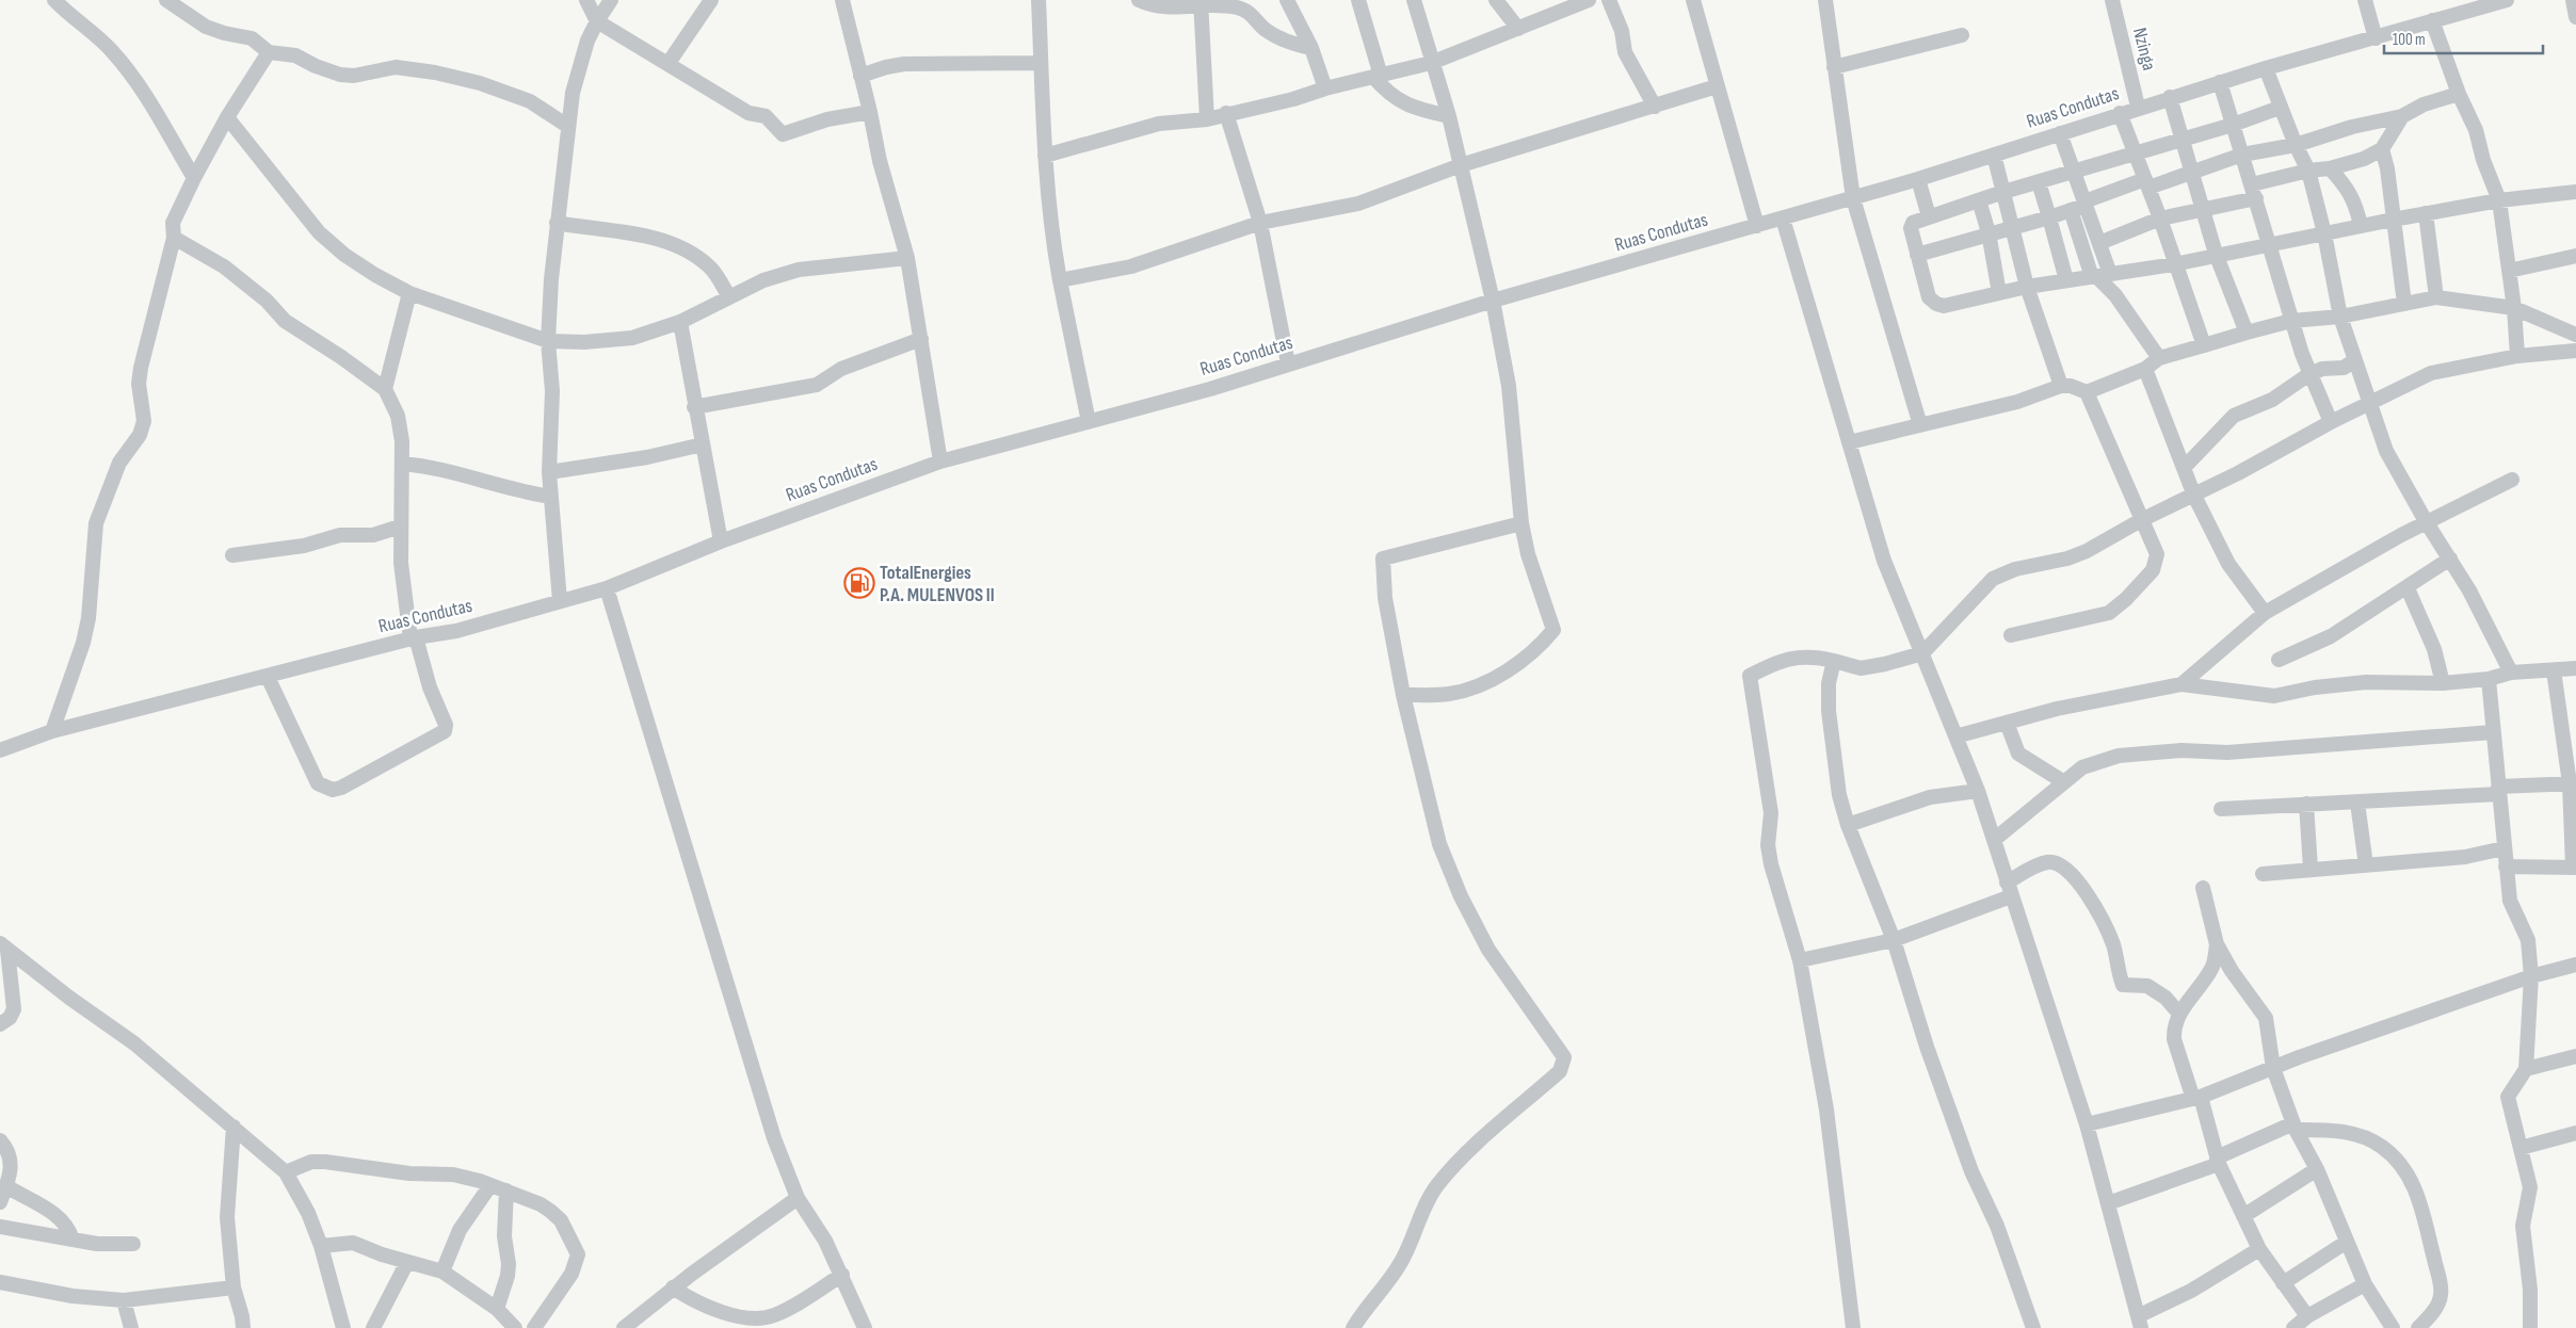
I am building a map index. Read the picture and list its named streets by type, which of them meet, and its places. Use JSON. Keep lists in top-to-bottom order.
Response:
{
  "streets": {
    "street": ["Nzinga", "Ruas Condutas"]
  },
  "crossings": [
    ["Nzinga", "Ruas Condutas"]
  ],
  "places": {
    "fuel station": ["TotalEnergies P.A. MULENVOS II"]
  },
  "scale_bar": "100 m"
}
